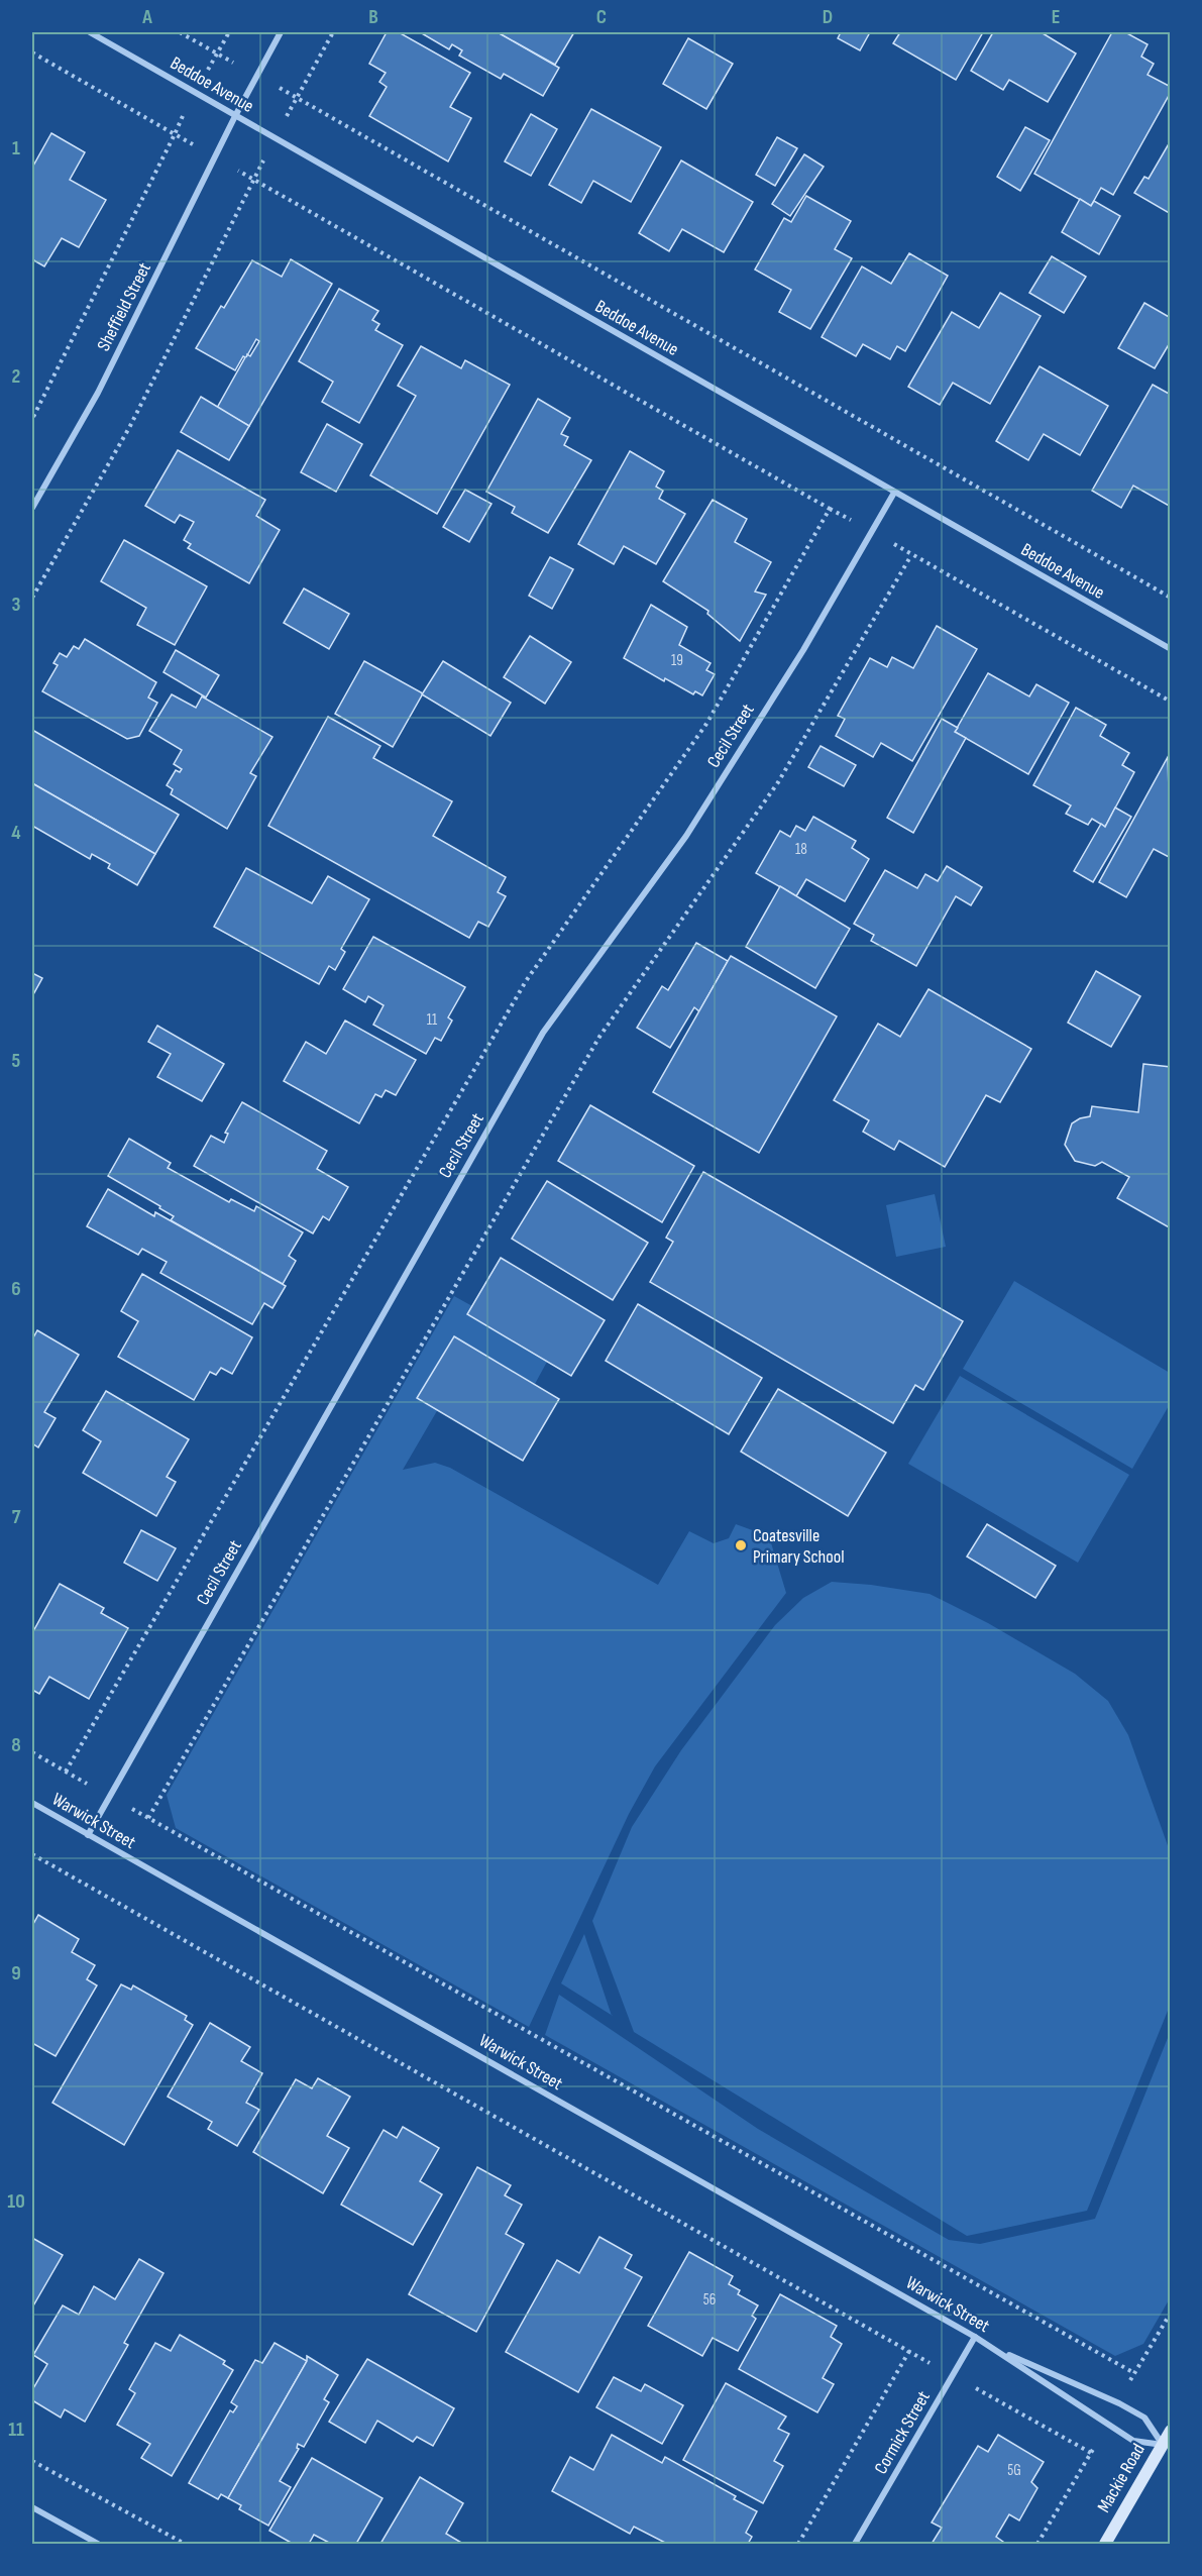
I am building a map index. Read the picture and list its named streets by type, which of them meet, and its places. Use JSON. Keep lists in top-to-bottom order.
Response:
{
  "streets": {
    "street": [
      "Beddoe Avenue",
      "Sheffield Street",
      "Cecil Street",
      "Warwick Street",
      "Cormick Street",
      "Mackie Road"
    ]
  },
  "crossings": [
    ["Beddoe Avenue", "Sheffield Street"],
    ["Beddoe Avenue", "Cecil Street"],
    ["Cecil Street", "Warwick Street"],
    ["Warwick Street", "Cormick Street"],
    ["Warwick Street", "Mackie Road"]
  ],
  "places": ["Coatesville Primary School"],
  "house_numbers": [
    "19",
    "18",
    "11",
    "56",
    "5G"
  ],
  "grid": {
    "columns": [
      "A",
      "B",
      "C",
      "D",
      "E"
    ],
    "rows": [
      "1",
      "2",
      "3",
      "4",
      "5",
      "6",
      "7",
      "8",
      "9",
      "10",
      "11"
    ]
  }
}
